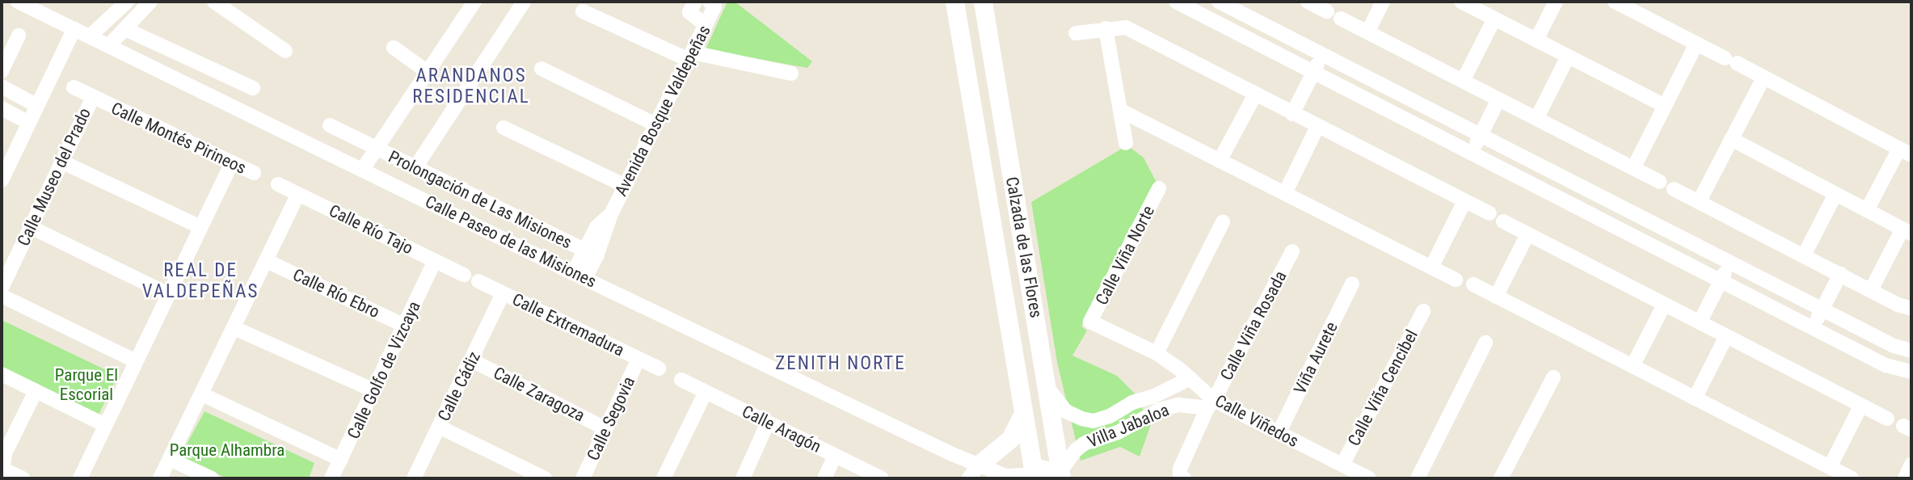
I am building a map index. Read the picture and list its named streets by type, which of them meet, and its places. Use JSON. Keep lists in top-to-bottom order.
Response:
{
  "streets": {
    "street": [
      "Avenida Bosque Valdepeñas",
      "Calle Montés Pirineos",
      "Calle Museo del Prado",
      "Prolongación de Las Misiones",
      "Calle Río Tajo",
      "Calle Paseo de las Misiones",
      "Calzada de las Flores",
      "Calle Viña Norte",
      "Calle Río Ebro",
      "Calle Extremadura",
      "Calle Viña Rosada",
      "Viña Aurete",
      "Calle Golfo de Vizcaya",
      "Calle Cádiz",
      "Calle Viña Cencibel",
      "Calle Zaragoza",
      "Calle Segovia",
      "Calle Viñedos",
      "Villa Jabaloa",
      "Calle Aragón"
    ]
  },
  "crossings": [
    ["Avenida Bosque Valdepeñas", "Prolongación de Las Misiones"],
    ["Avenida Bosque Valdepeñas", "Calle Paseo de las Misiones"],
    ["Calle Montés Pirineos", "Calle Museo del Prado"],
    ["Calle Río Tajo", "Calle Golfo de Vizcaya"],
    ["Calle Paseo de las Misiones", "Calzada de las Flores"],
    ["Calle Paseo de las Misiones", "Villa Jabaloa"],
    ["Calzada de las Flores", "Villa Jabaloa"],
    ["Calle Viña Norte", "Calle Viñedos"],
    ["Calle Río Ebro", "Calle Golfo de Vizcaya"],
    ["Calle Extremadura", "Calle Cádiz"],
    ["Calle Extremadura", "Calle Segovia"],
    ["Calle Viña Rosada", "Calle Viñedos"],
    ["Calle Viña Rosada", "Villa Jabaloa"],
    ["Viña Aurete", "Calle Viñedos"],
    ["Calle Cádiz", "Calle Zaragoza"],
    ["Calle Viña Cencibel", "Calle Viñedos"],
    ["Calle Zaragoza", "Calle Segovia"],
    ["Calle Viñedos", "Villa Jabaloa"]
  ],
  "districts": ["ARANDANOS RESIDENCIAL", "REAL DE VALDEPEÑAS", "ZENITH NORTE"],
  "parks": ["Parque El Escorial", "Parque Alhambra"]
}
